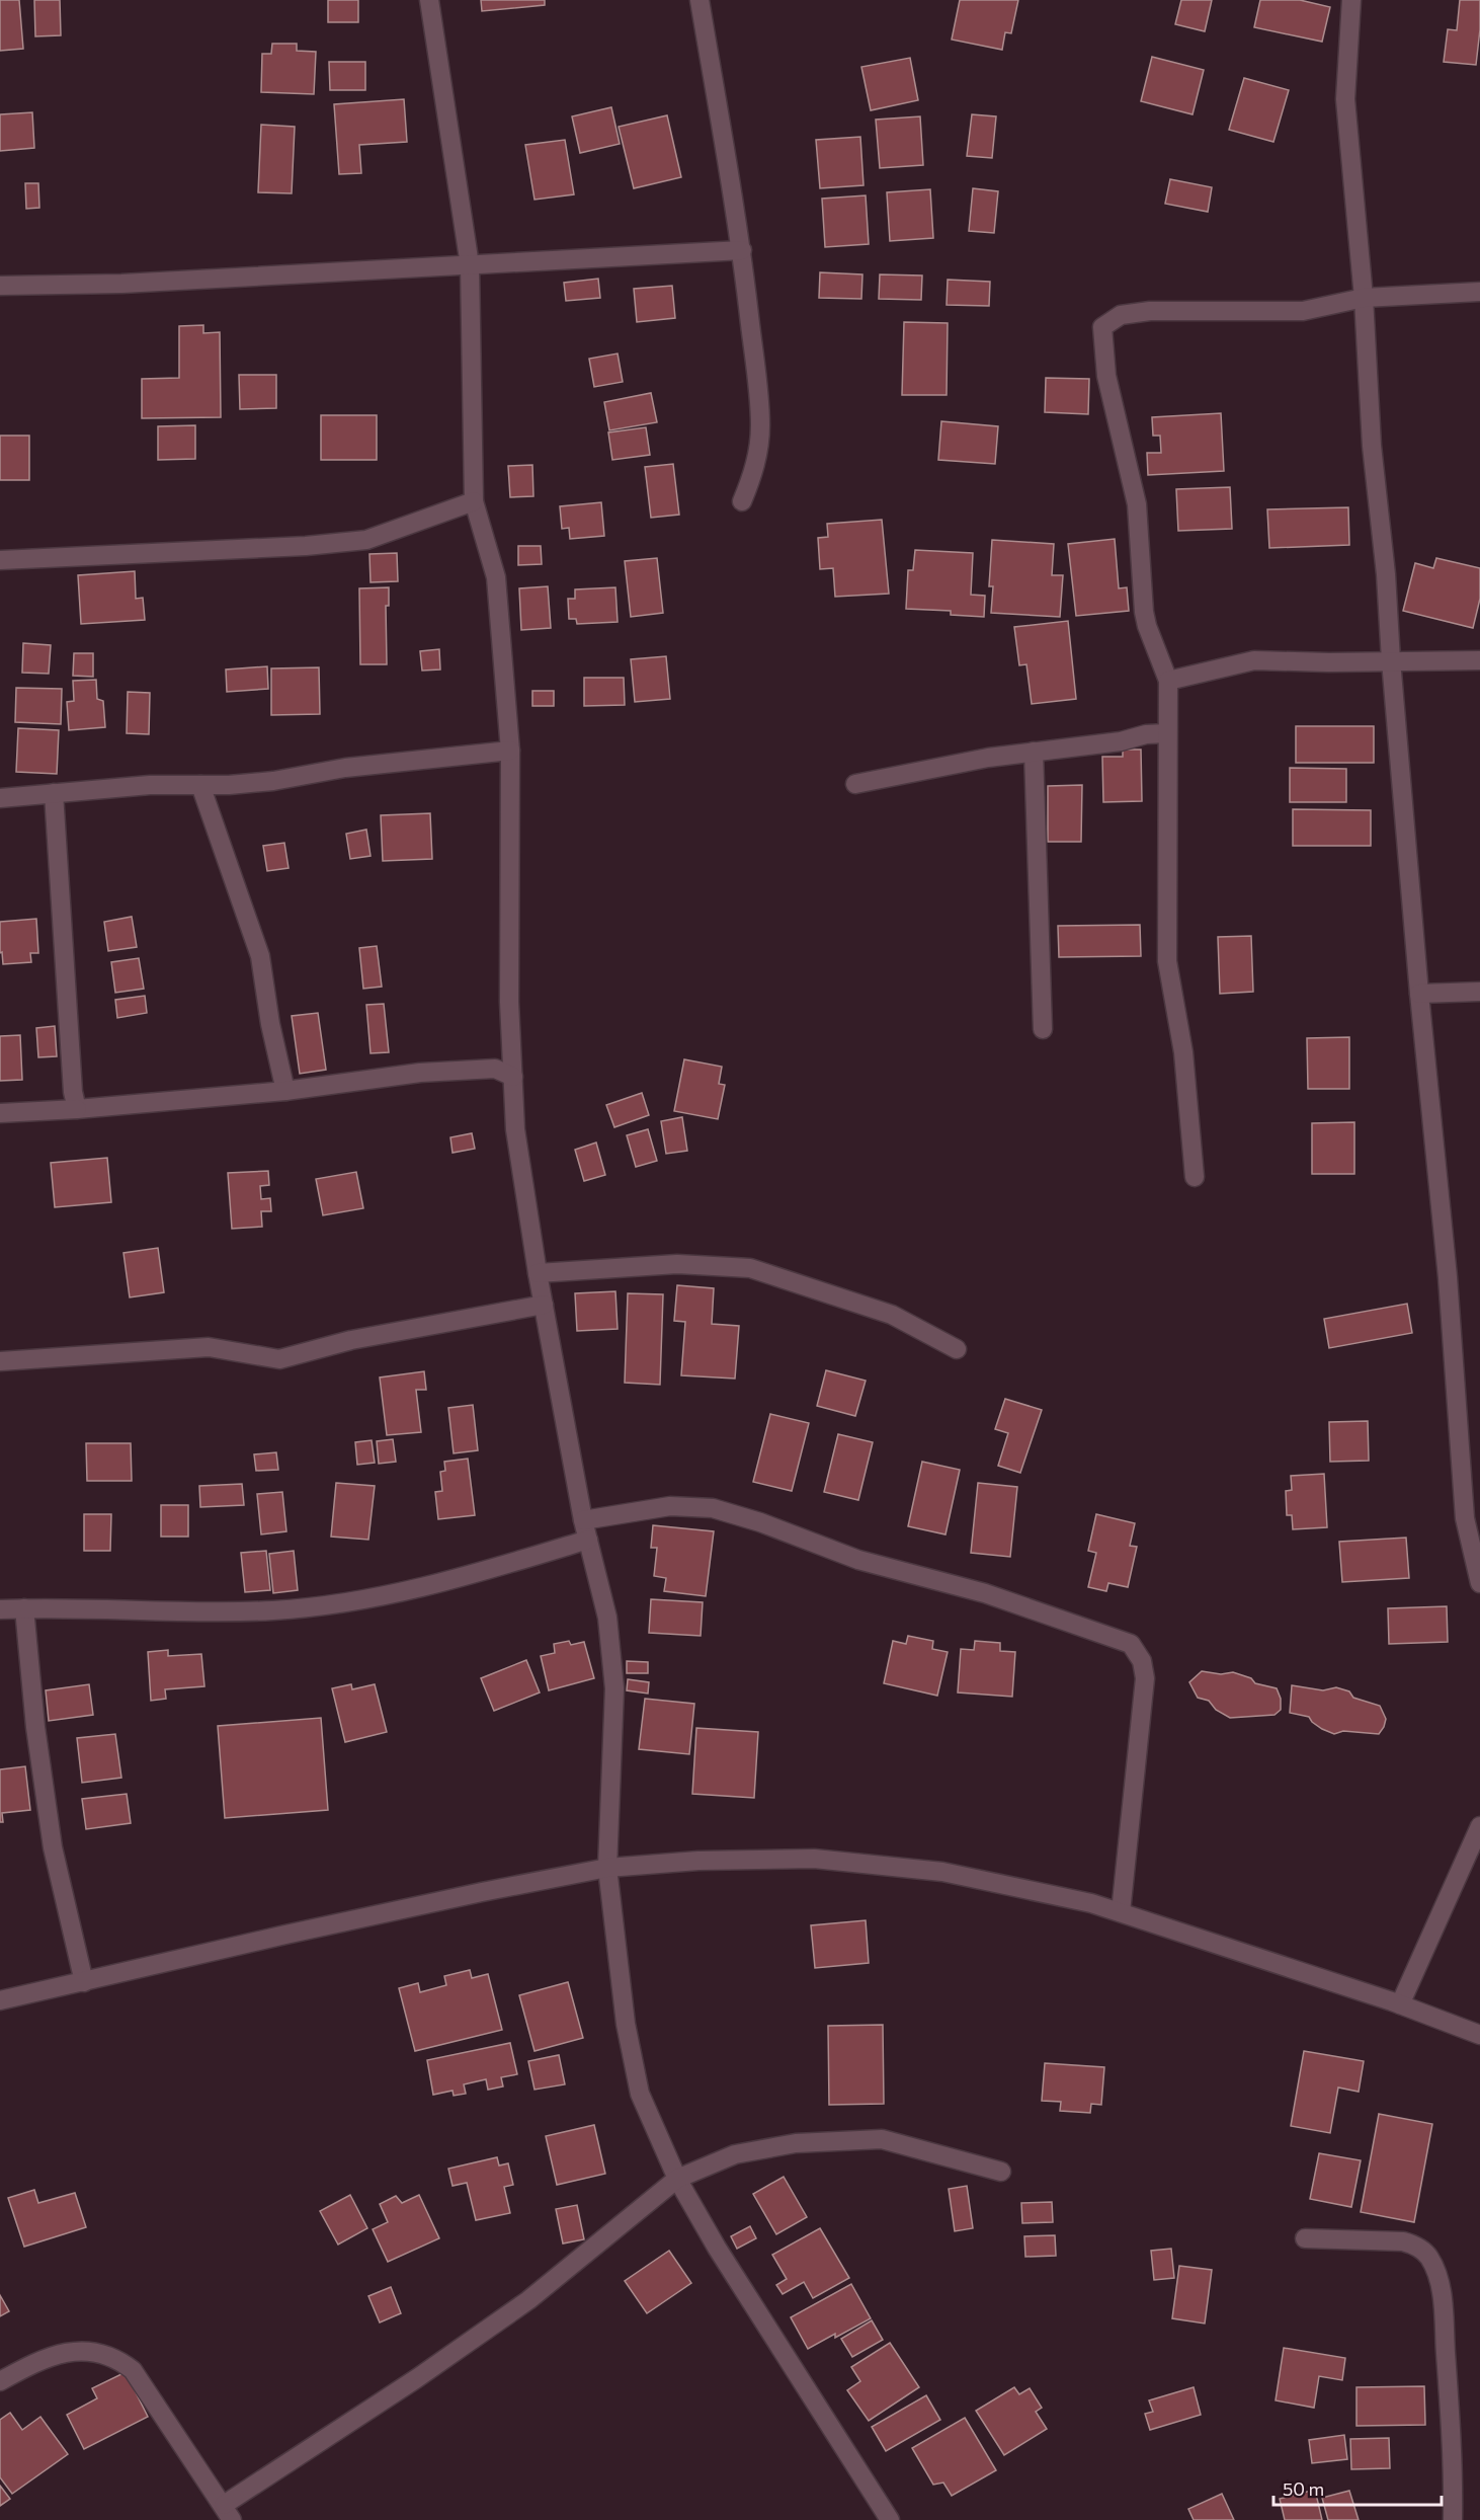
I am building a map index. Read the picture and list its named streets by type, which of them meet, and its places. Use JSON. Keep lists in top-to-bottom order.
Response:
{
  "scale_bar": "50 m"
}
